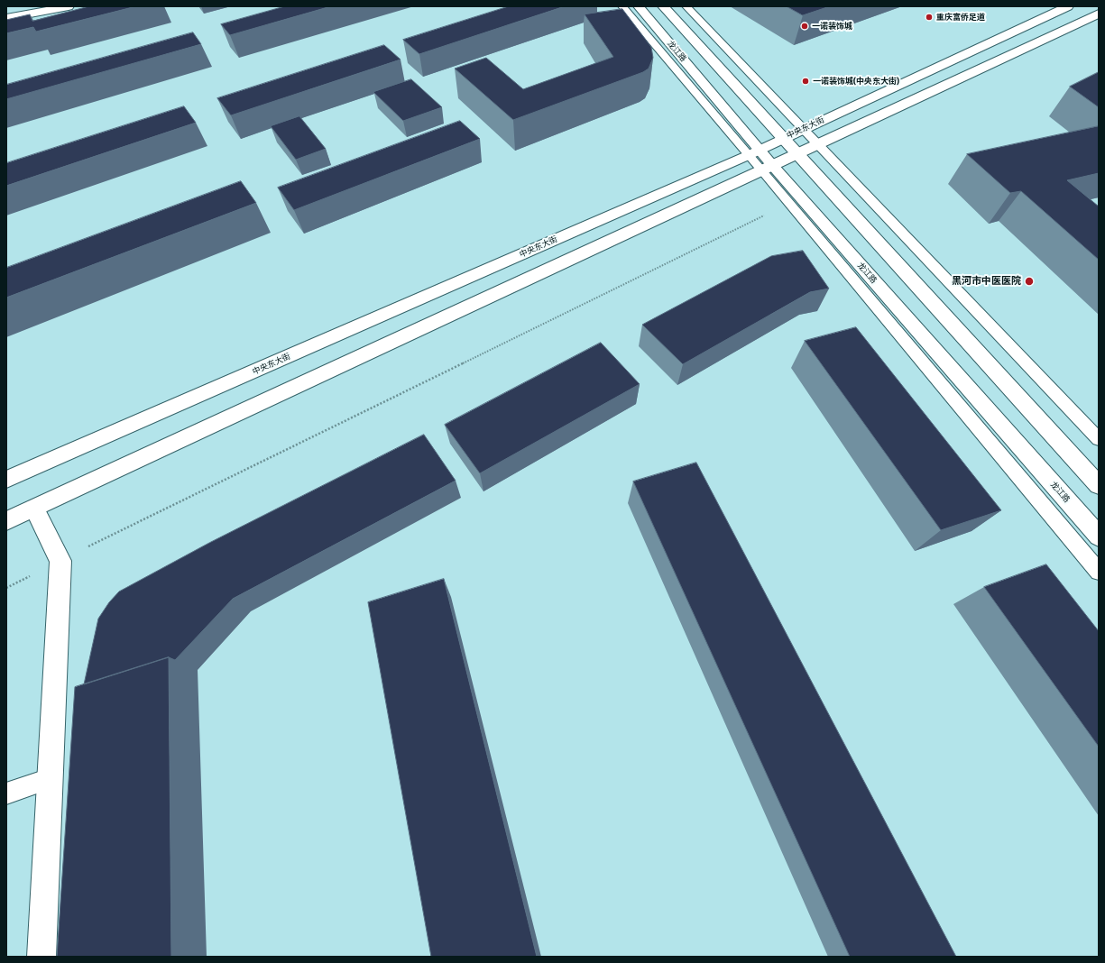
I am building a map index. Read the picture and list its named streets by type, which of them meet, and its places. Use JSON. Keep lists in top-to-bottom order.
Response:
{
  "streets": {
    "main road": ["龙江路", "中央东大街"]
  },
  "crossings": [
    ["龙江路", "中央东大街"]
  ],
  "places": [
    "重庆富侨足道",
    "一诺装饰城",
    "一诺装饰城(中央东大街)",
    "黑河市中医医院"
  ]
}
